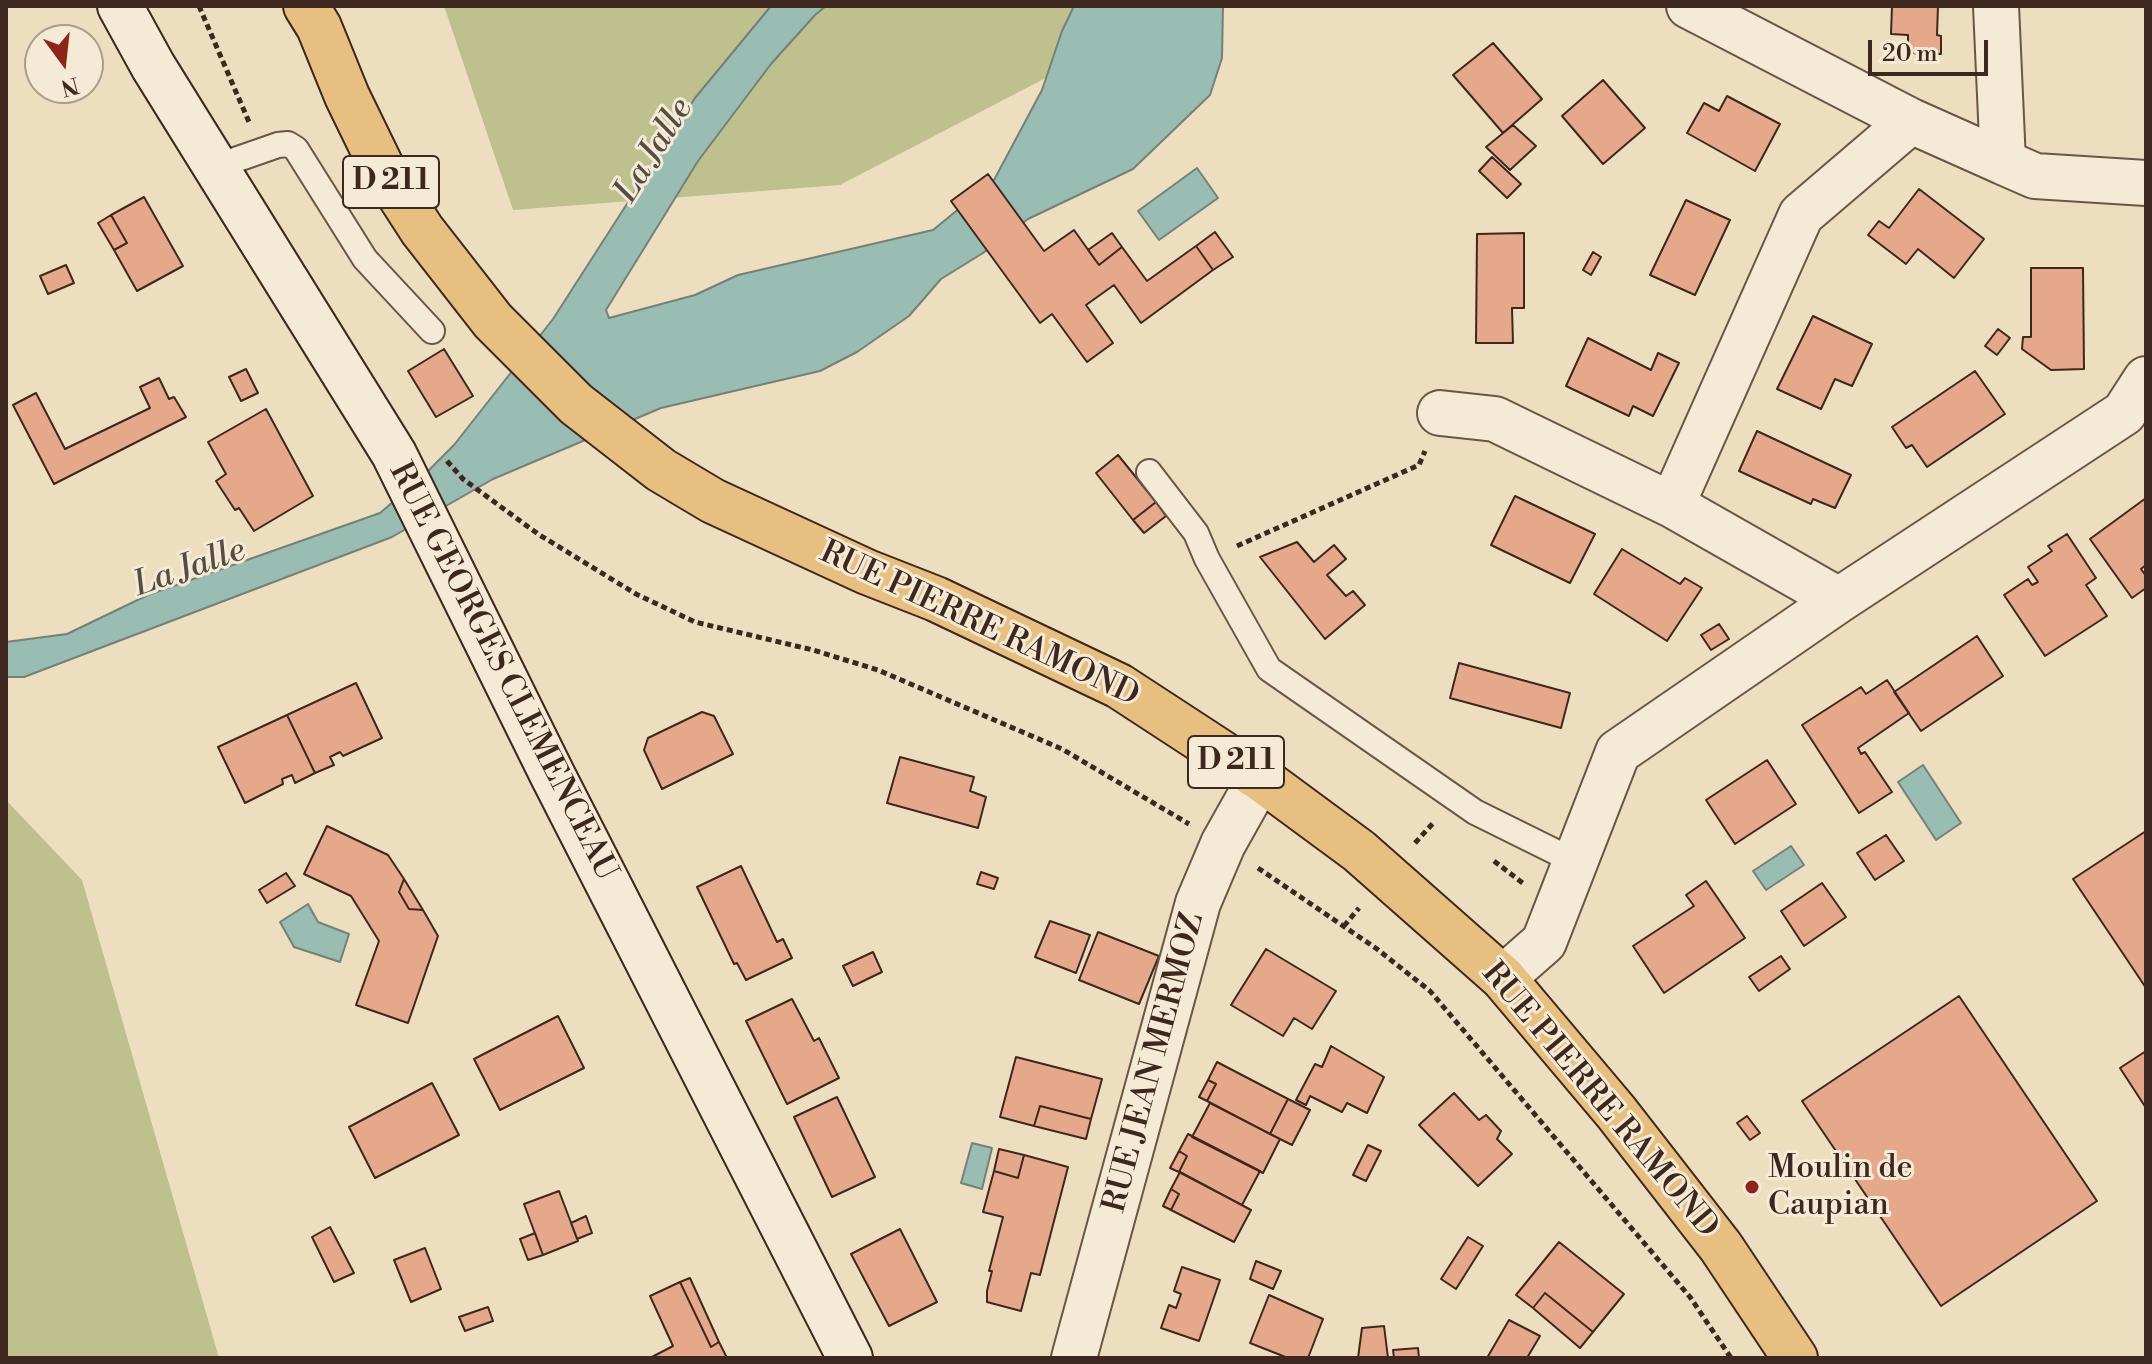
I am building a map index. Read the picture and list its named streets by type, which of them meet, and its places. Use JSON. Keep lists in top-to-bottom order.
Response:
{
  "streets": {
    "main road": ["D 211", "RUE PIERRE RAMOND"],
    "street": ["RUE GEORGES CLEMENCEAU", "RUE JEAN MERMOZ"]
  },
  "crossings": [
    ["RUE PIERRE RAMOND", "RUE JEAN MERMOZ"]
  ],
  "water": ["La Jalle"],
  "places": ["Moulin de Caupian"],
  "scale_bar": "20 m",
  "north": "bottom"
}
